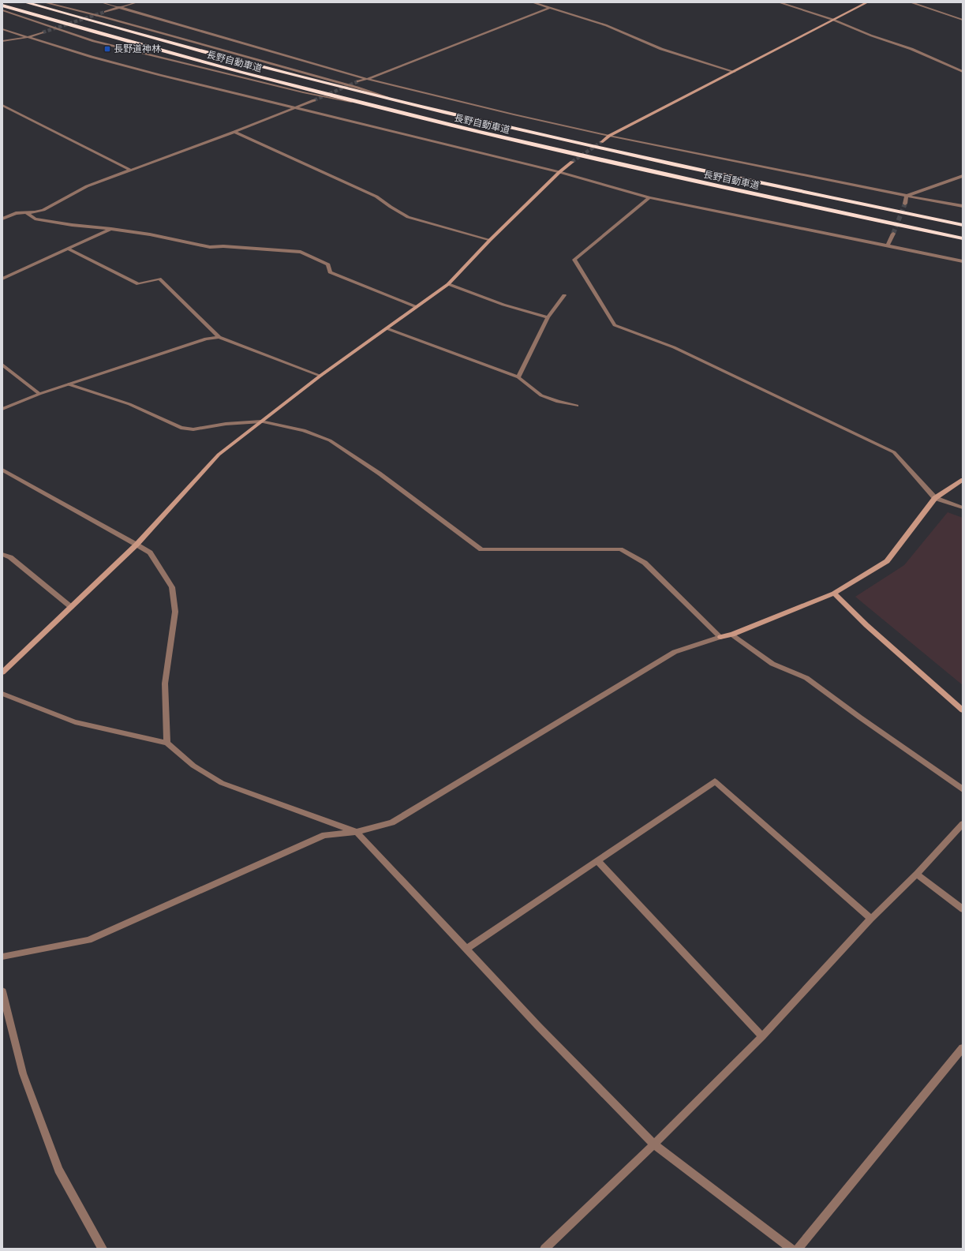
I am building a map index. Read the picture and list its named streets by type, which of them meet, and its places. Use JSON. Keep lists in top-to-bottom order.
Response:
{
  "streets": {
    "highway": ["長野自動車道"]
  },
  "places": {
    "transit": ["長野道神林"]
  }
}
